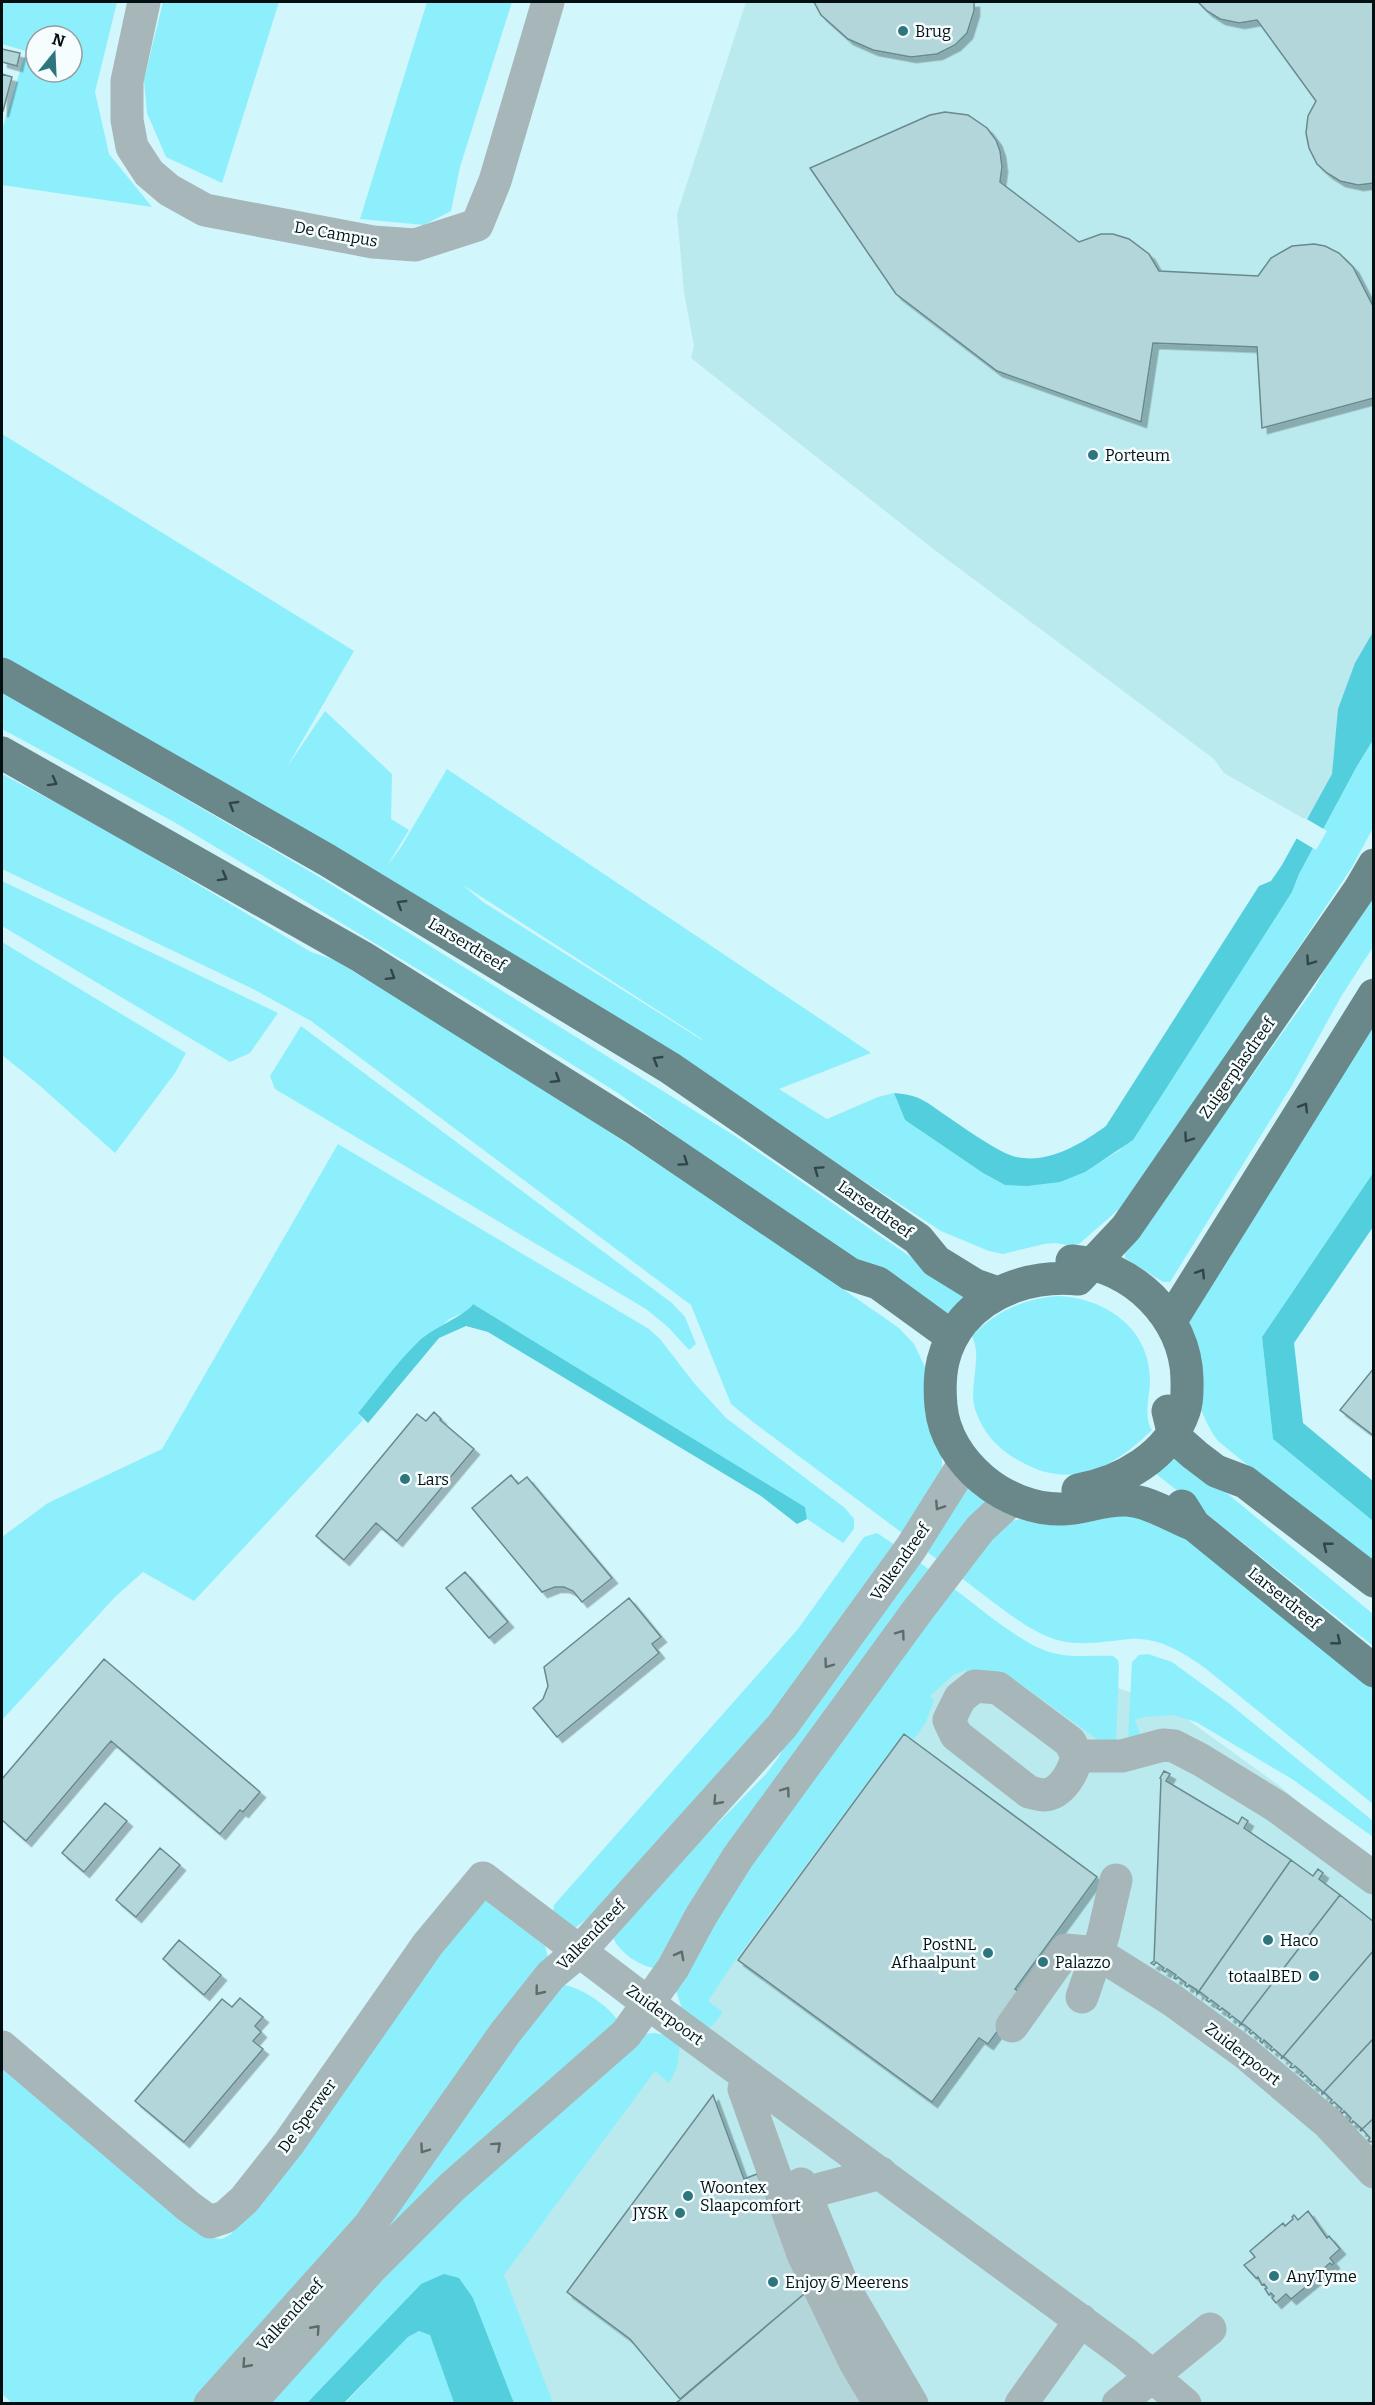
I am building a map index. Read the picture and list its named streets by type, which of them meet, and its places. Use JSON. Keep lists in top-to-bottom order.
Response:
{
  "streets": {
    "main road": ["Larserdreef", "Zuigerplasdreef"],
    "street": [
      "De Campus",
      "Valkendreef",
      "Zuiderpoort",
      "De Sperwer"
    ]
  },
  "crossings": [
    ["Valkendreef", "Zuiderpoort"],
    ["Valkendreef", "De Sperwer"],
    ["Zuiderpoort", "De Sperwer"]
  ],
  "places": [
    "Brug",
    "Porteum",
    "Lars",
    "Haco",
    "PostNL Afhaalpunt",
    "Palazzo",
    "totaalBED",
    "Woontex Slaapcomfort",
    "JYSK",
    "AnyTyme",
    "Enjoy & Meerens"
  ],
  "north": "top"
}
